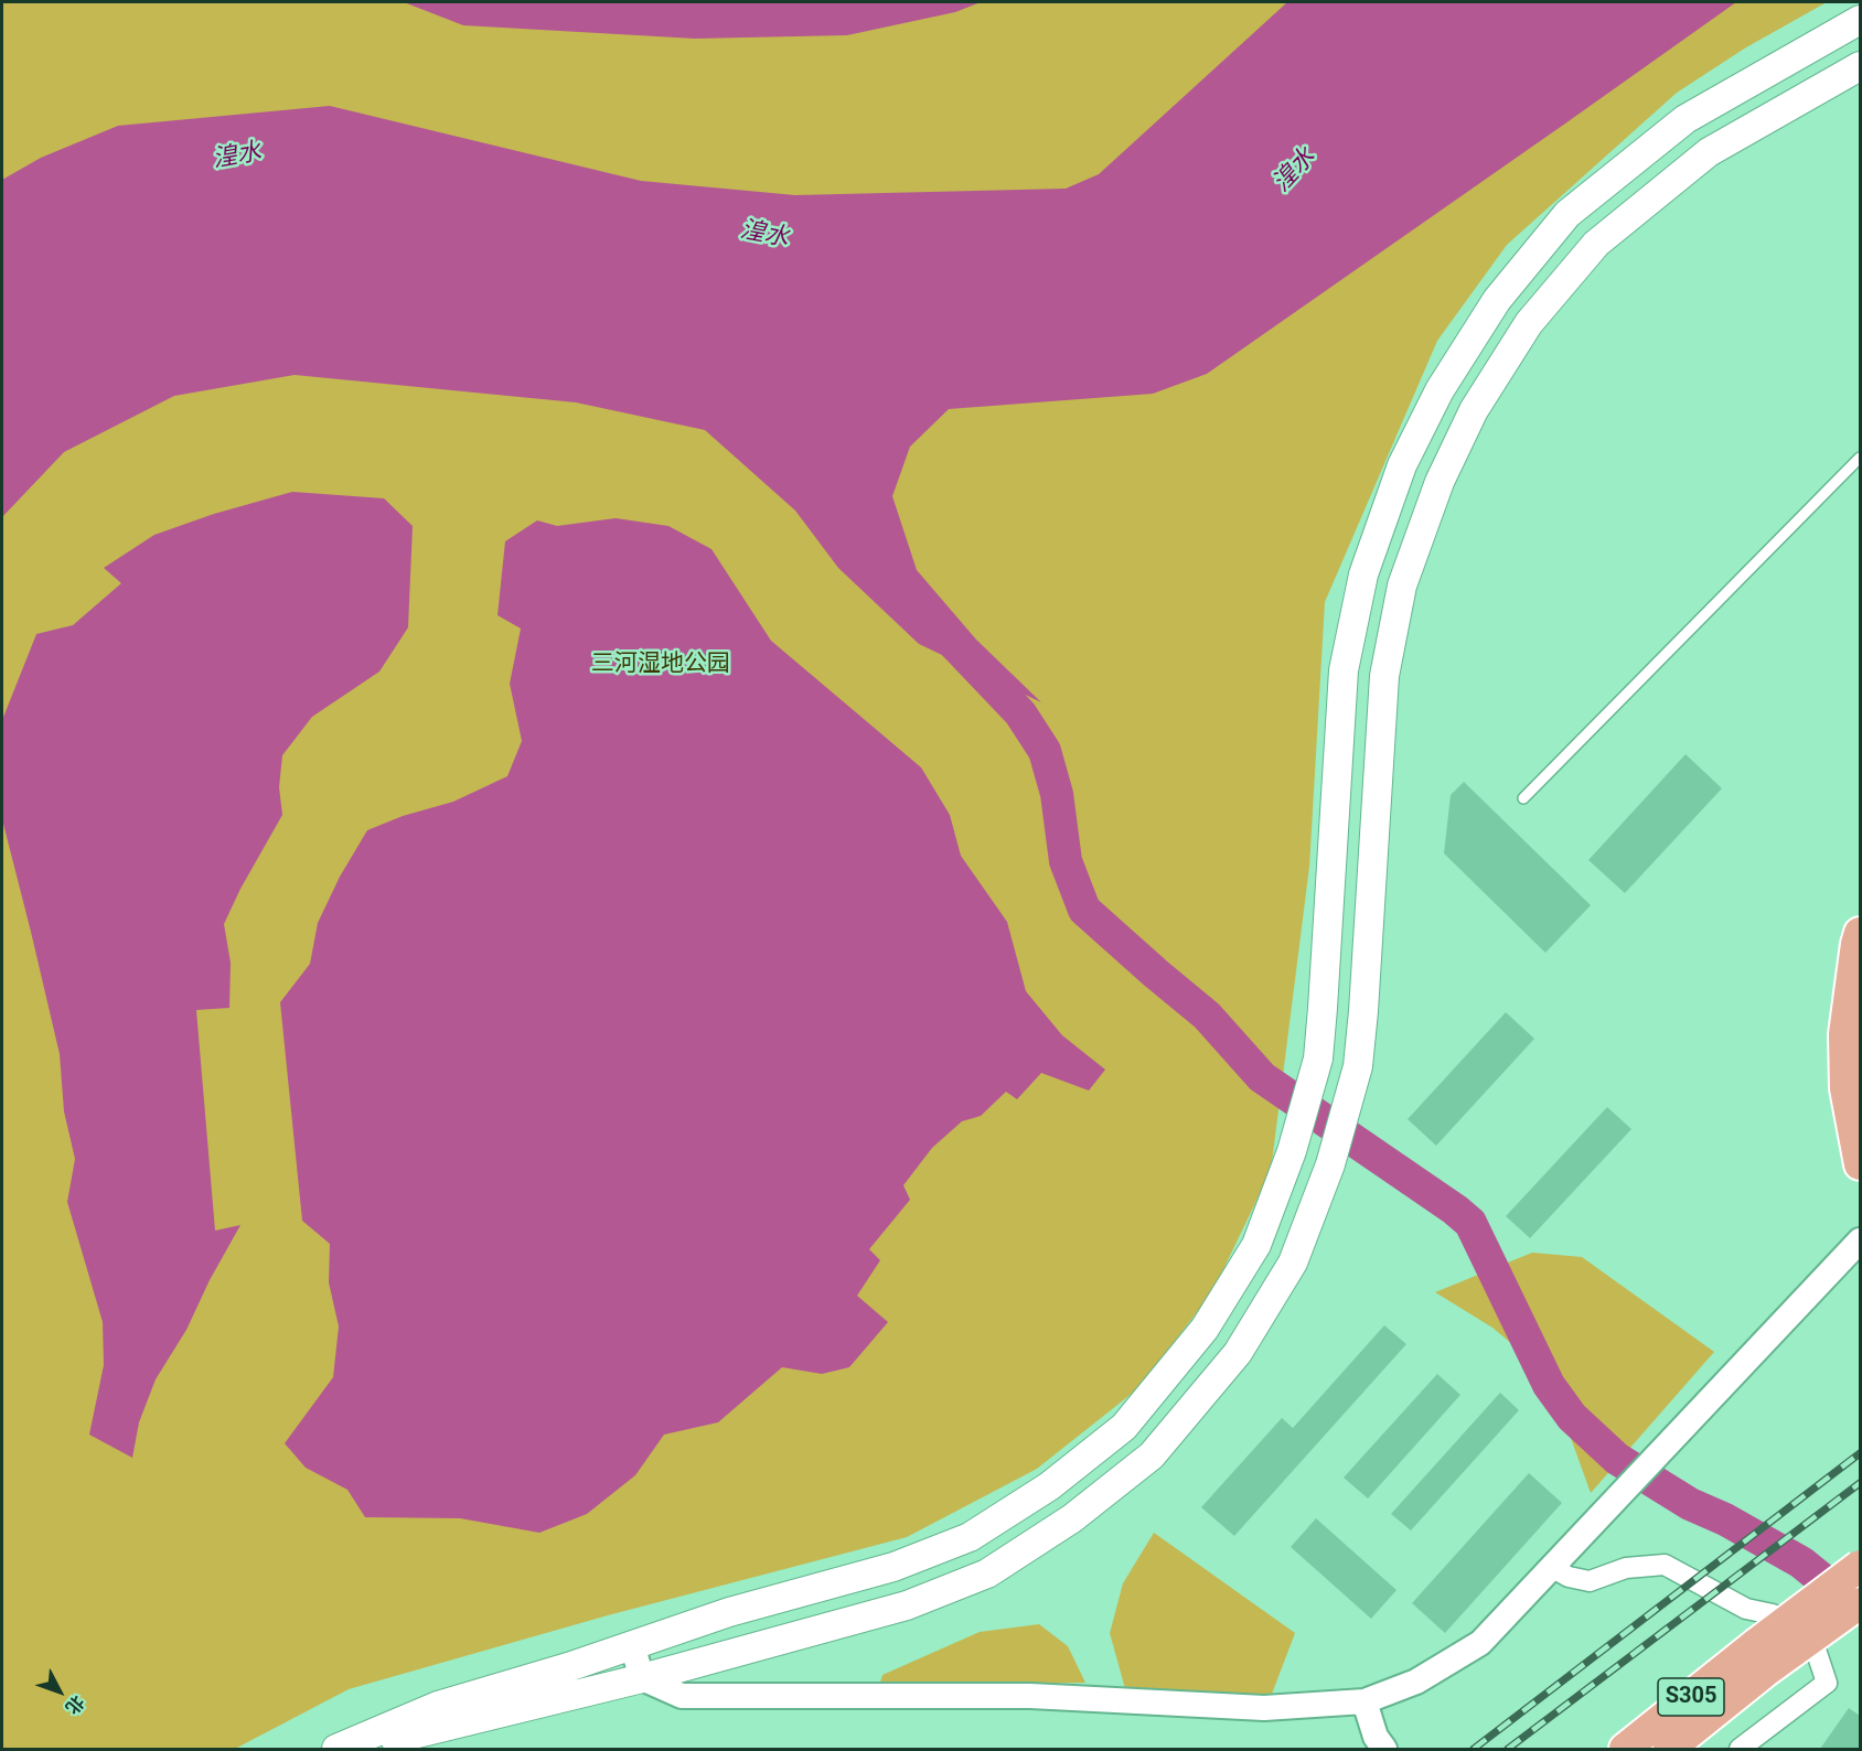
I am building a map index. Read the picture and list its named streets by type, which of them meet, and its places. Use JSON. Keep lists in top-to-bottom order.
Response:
{
  "streets": {
    "main road": ["S305"]
  },
  "water": ["湟水"],
  "parks": ["三河湿地公园"],
  "north": "bottom right"
}
